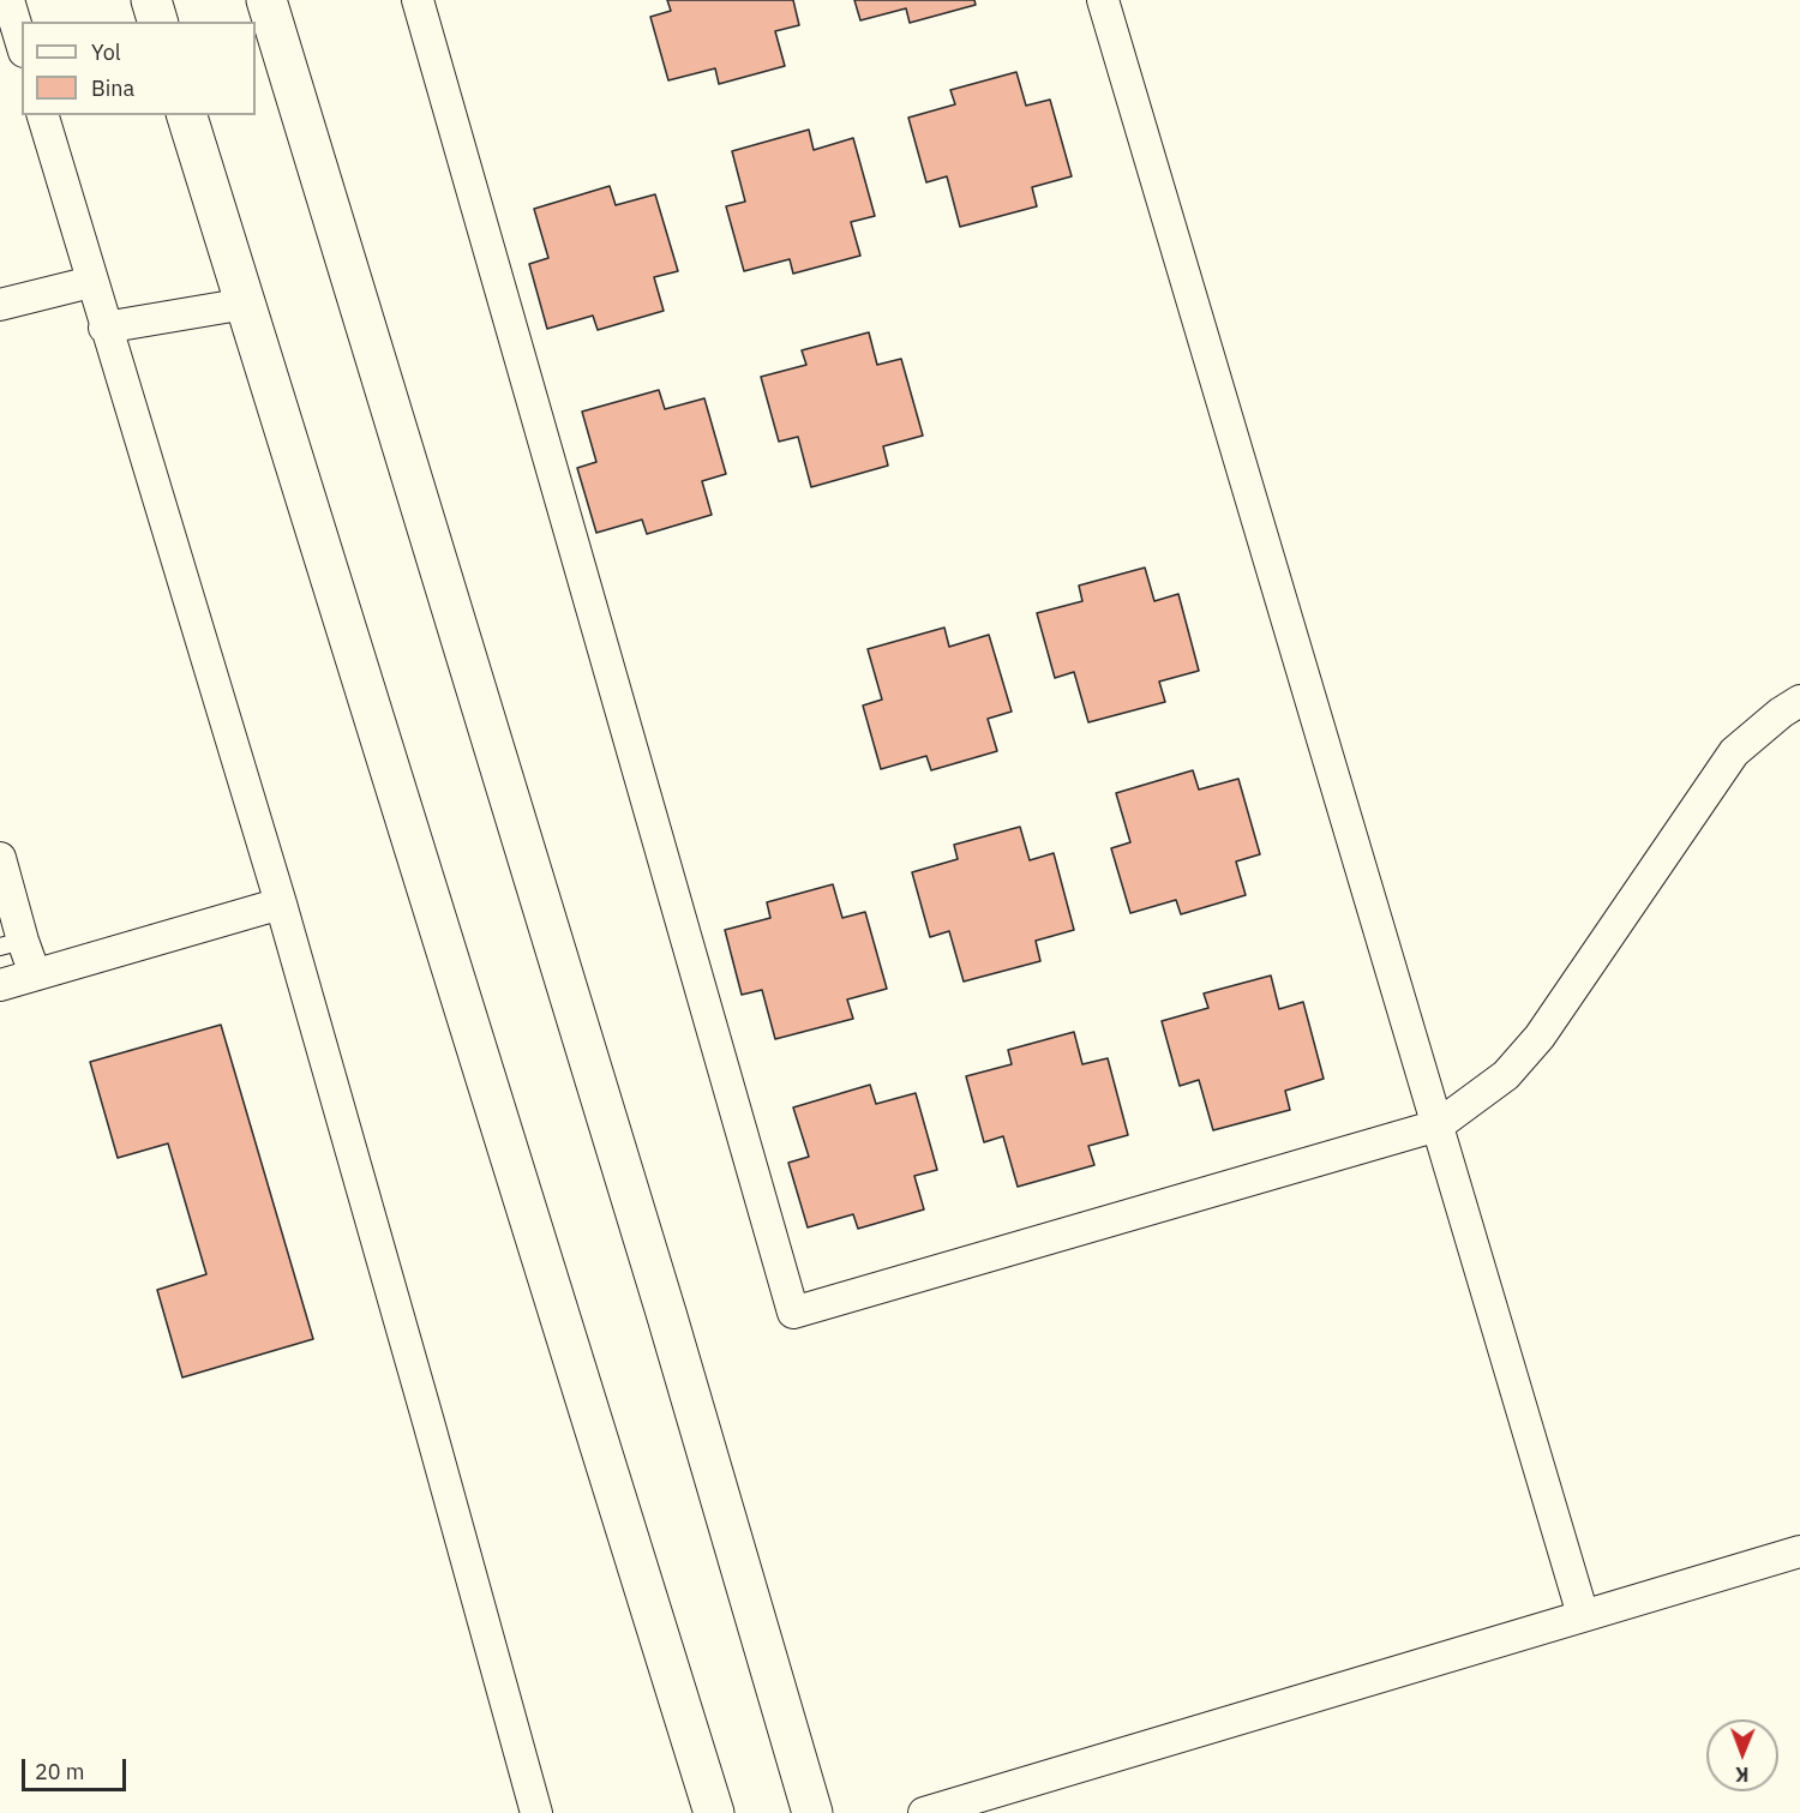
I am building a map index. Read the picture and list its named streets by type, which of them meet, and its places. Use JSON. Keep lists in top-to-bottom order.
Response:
{
  "legend": ["Yol", "Bina"],
  "scale_bar": "20 m",
  "north": "bottom"
}
